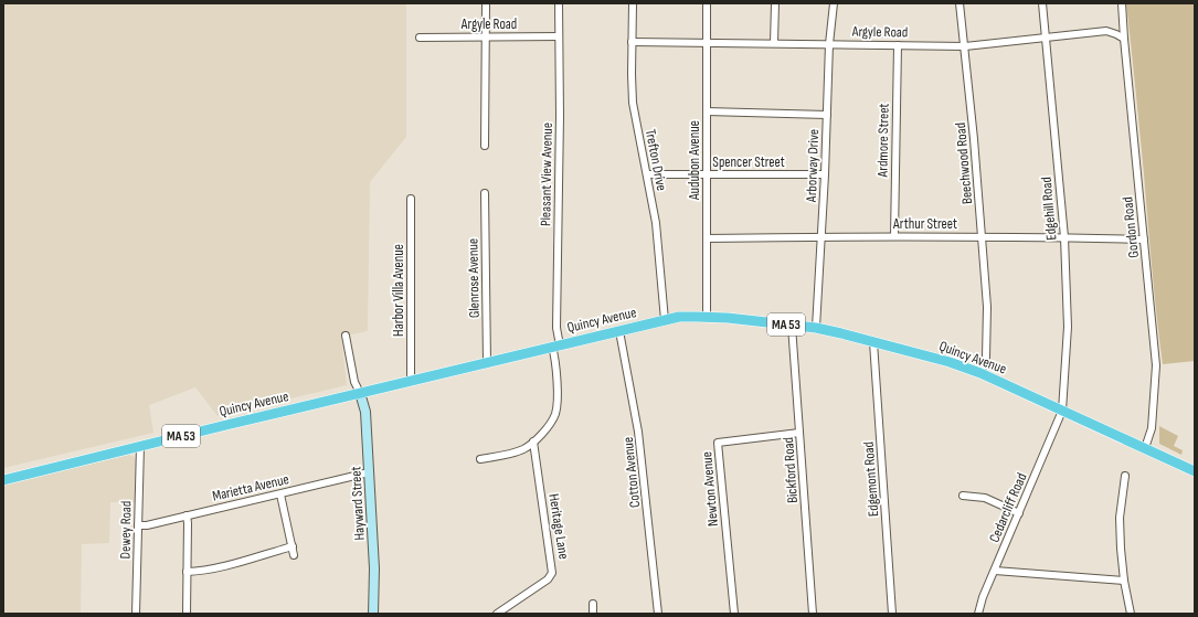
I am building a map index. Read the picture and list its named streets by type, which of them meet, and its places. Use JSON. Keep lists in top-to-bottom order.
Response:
{
  "streets": {
    "main road": ["Quincy Avenue", "MA 53", "Hayward Street"],
    "street": [
      "Argyle Road",
      "Ardmore Street",
      "Trefton Drive",
      "Audubon Avenue",
      "Spencer Street",
      "Beechwood Road",
      "Arborway Drive",
      "Pleasant View Avenue",
      "Edgehill Road",
      "Arthur Street",
      "Gordon Road",
      "Glenrose Avenue",
      "Harbor Villa Avenue",
      "Bickford Road",
      "Cotton Avenue",
      "Edgemont Road",
      "Marietta Avenue",
      "Newton Avenue",
      "Cedarcliff Road",
      "Heritage Lane",
      "Dewey Road"
    ]
  },
  "crossings": [
    ["Argyle Road", "Ardmore Street"],
    ["Argyle Road", "Trefton Drive"],
    ["Argyle Road", "Audubon Avenue"],
    ["Argyle Road", "Beechwood Road"],
    ["Argyle Road", "Arborway Drive"],
    ["Argyle Road", "Pleasant View Avenue"],
    ["Argyle Road", "Edgehill Road"],
    ["Argyle Road", "Gordon Road"],
    ["Ardmore Street", "Arthur Street"],
    ["Trefton Drive", "Spencer Street"],
    ["Trefton Drive", "Quincy Avenue"],
    ["Audubon Avenue", "Spencer Street"],
    ["Audubon Avenue", "Arthur Street"],
    ["Audubon Avenue", "Quincy Avenue"],
    ["Spencer Street", "Arborway Drive"],
    ["Beechwood Road", "Arthur Street"],
    ["Beechwood Road", "Quincy Avenue"],
    ["Arborway Drive", "Arthur Street"],
    ["Arborway Drive", "Quincy Avenue"],
    ["Pleasant View Avenue", "Quincy Avenue"],
    ["Pleasant View Avenue", "Heritage Lane"],
    ["Edgehill Road", "Arthur Street"],
    ["Edgehill Road", "Quincy Avenue"],
    ["Edgehill Road", "Cedarcliff Road"],
    ["Arthur Street", "Gordon Road"],
    ["Gordon Road", "Quincy Avenue"],
    ["Glenrose Avenue", "Quincy Avenue"],
    ["Harbor Villa Avenue", "Quincy Avenue"],
    ["Quincy Avenue", "Bickford Road"],
    ["Quincy Avenue", "Cotton Avenue"],
    ["Quincy Avenue", "Edgemont Road"],
    ["Quincy Avenue", "Hayward Street"],
    ["Quincy Avenue", "Cedarcliff Road"],
    ["Quincy Avenue", "Dewey Road"],
    ["Bickford Road", "Newton Avenue"],
    ["Marietta Avenue", "Hayward Street"],
    ["Marietta Avenue", "Dewey Road"]
  ]
}
